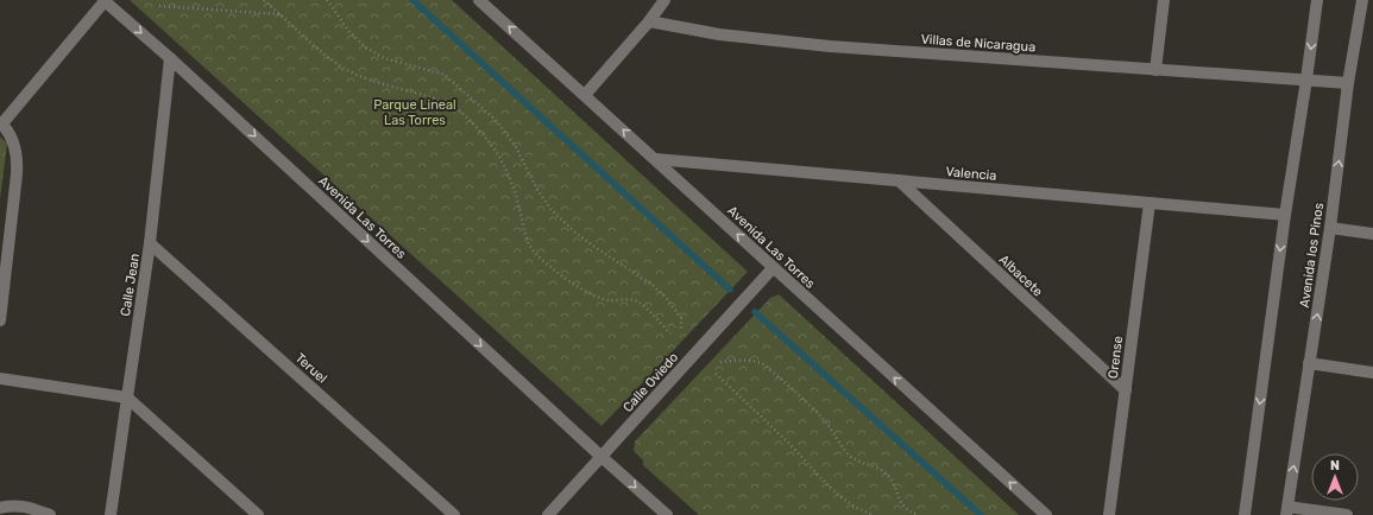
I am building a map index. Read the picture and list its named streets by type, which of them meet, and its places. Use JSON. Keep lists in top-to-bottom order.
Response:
{
  "streets": {
    "street": [
      "Villas de Nicaragua",
      "Valencia",
      "Avenida Las Torres",
      "Avenida los Pinos",
      "Albacete",
      "Calle Jean",
      "Orense",
      "Teruel",
      "Calle Oviedo"
    ]
  },
  "crossings": [
    ["Villas de Nicaragua", "Avenida los Pinos"],
    ["Valencia", "Avenida Las Torres"],
    ["Valencia", "Albacete"],
    ["Valencia", "Orense"],
    ["Avenida Las Torres", "Calle Jean"],
    ["Avenida Las Torres", "Calle Oviedo"],
    ["Albacete", "Orense"],
    ["Calle Jean", "Teruel"]
  ],
  "parks": ["Parque Lineal Las Torres"],
  "north": "top"
}
